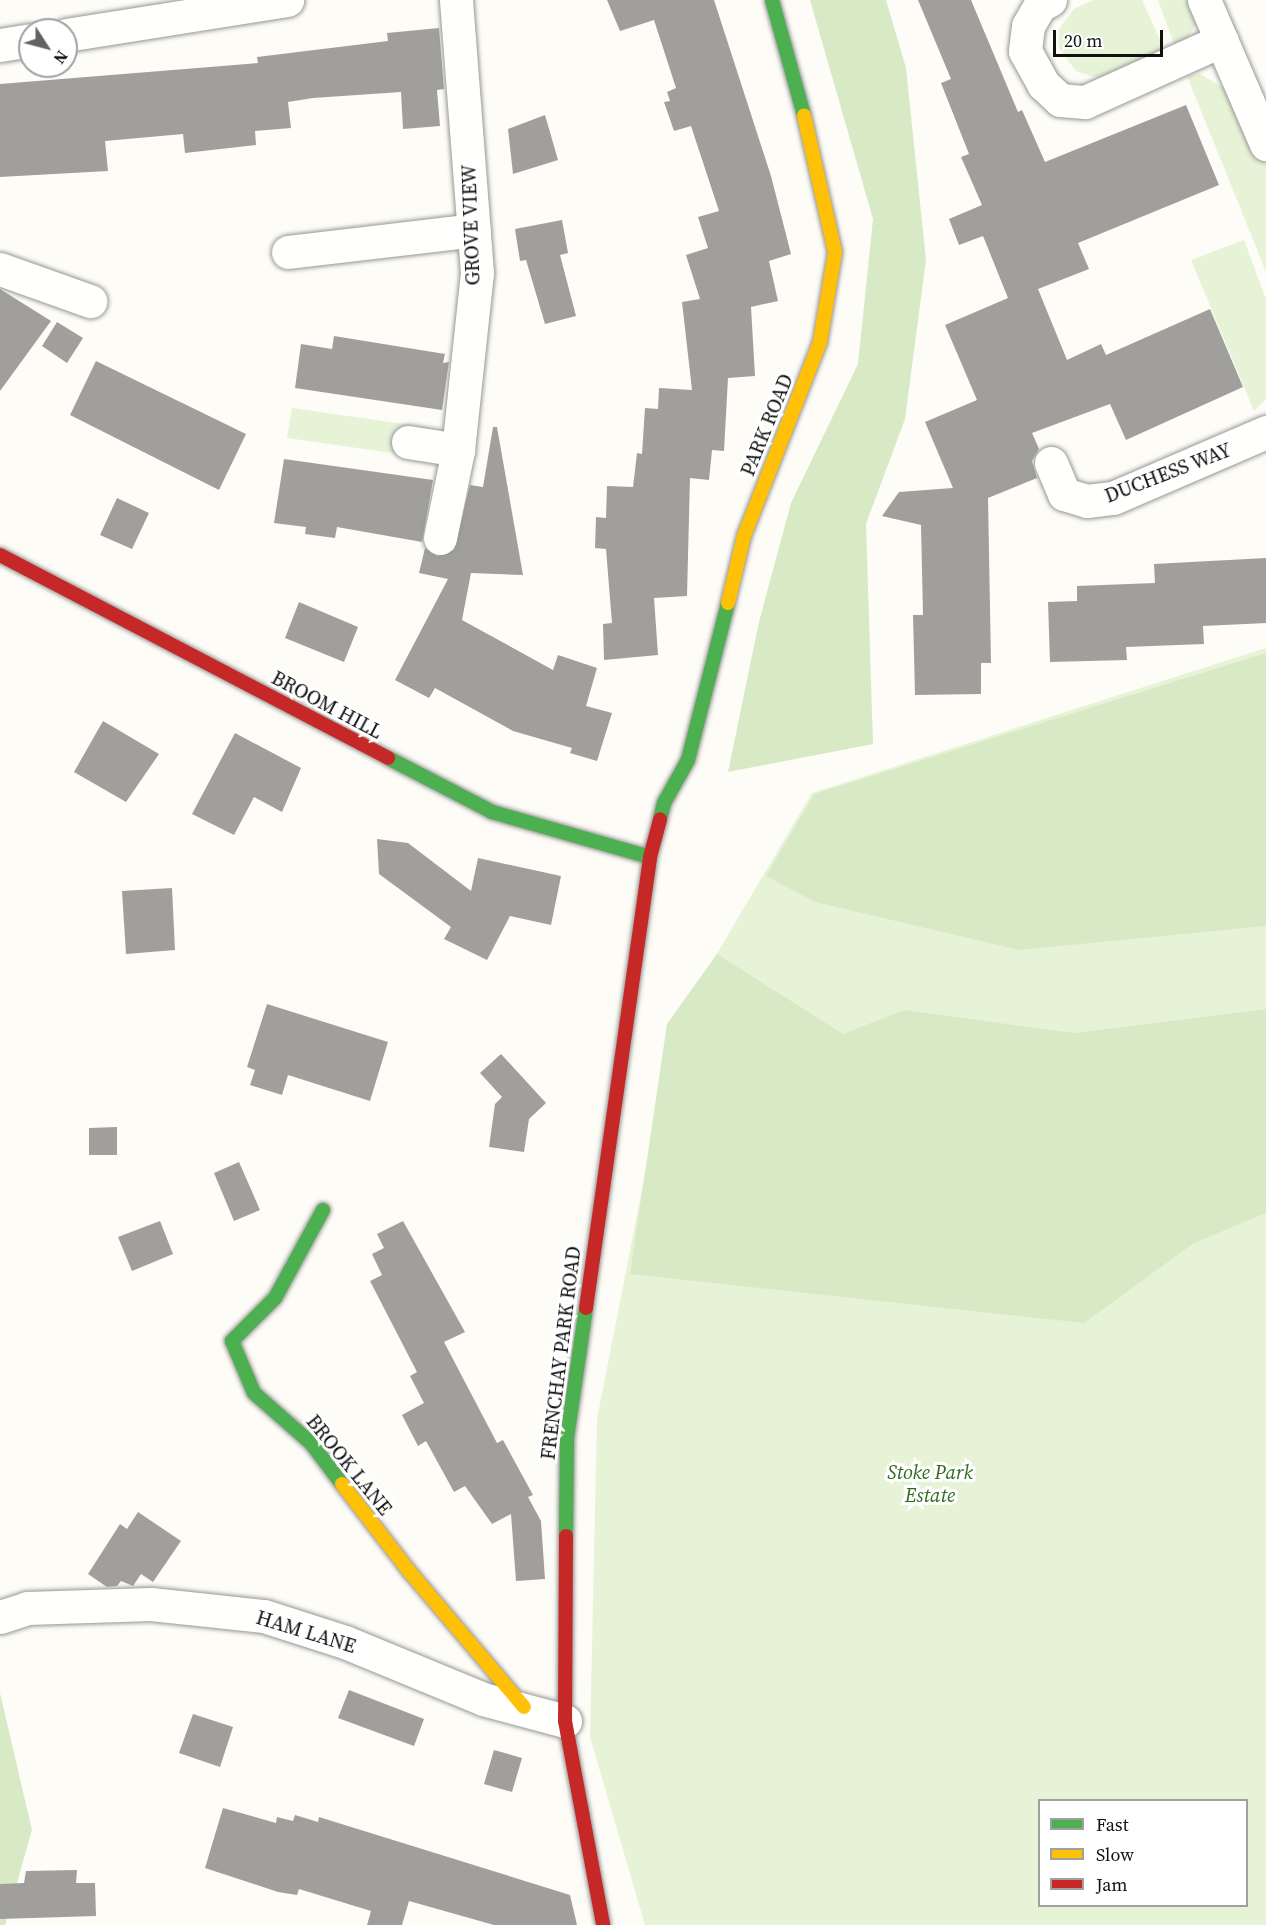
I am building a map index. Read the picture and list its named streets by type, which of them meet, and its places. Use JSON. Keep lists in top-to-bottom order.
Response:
{
  "streets": {
    "main road": [
      "PARK ROAD",
      "BROOM HILL",
      "FRENCHAY PARK ROAD",
      "BROOK LANE"
    ],
    "street": ["GROVE VIEW", "DUCHESS WAY", "HAM LANE"]
  },
  "crossings": [
    ["PARK ROAD", "BROOM HILL"],
    ["PARK ROAD", "FRENCHAY PARK ROAD"],
    ["BROOM HILL", "FRENCHAY PARK ROAD"],
    ["FRENCHAY PARK ROAD", "HAM LANE"],
    ["BROOK LANE", "HAM LANE"]
  ],
  "parks": ["Stoke Park Estate"],
  "legend": ["Fast", "Slow", "Jam"],
  "scale_bar": "20 m",
  "north": "bottom right"
}
